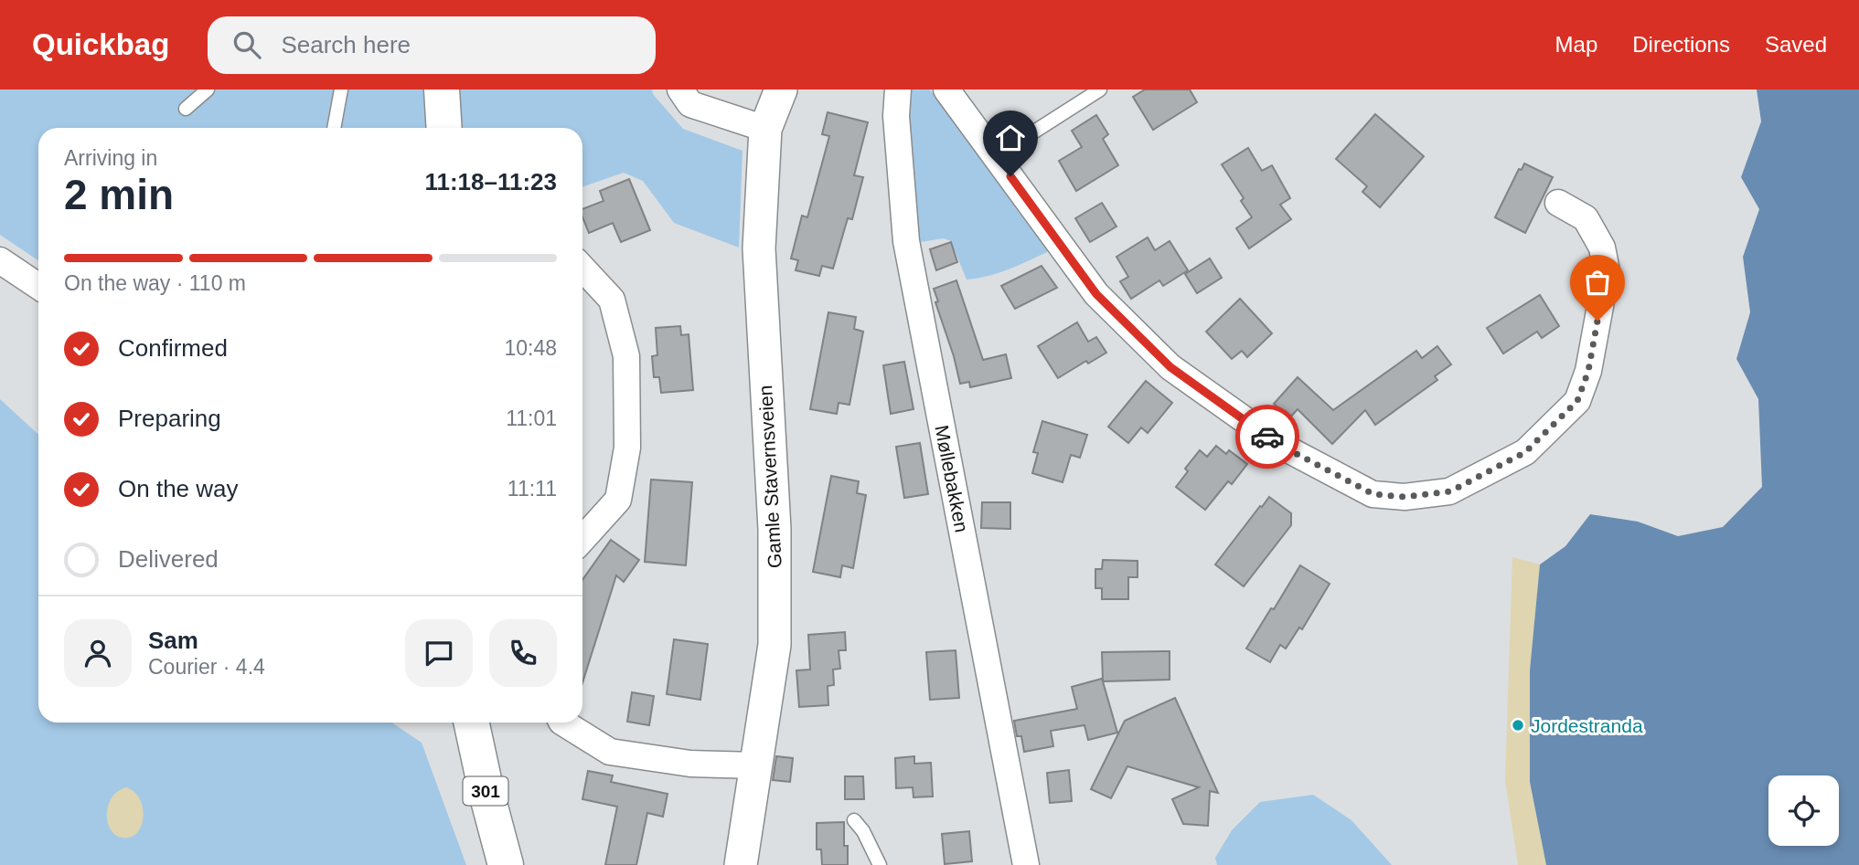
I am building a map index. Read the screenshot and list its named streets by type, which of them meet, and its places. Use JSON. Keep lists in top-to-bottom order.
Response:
{
  "streets": {
    "main road": ["301"],
    "street": ["Gamle Stavernsveien", "Møllebakken"]
  },
  "places": ["Jordestranda"],
  "page": {
    "header": "Quickbag",
    "search": "Search here",
    "nav": ["Map", "Directions", "Saved"],
    "heading": ["2 min", "Arriving in", "11:18–11:23"],
    "panel": ["Sam", "Courier · 4.4"],
    "bar": "On the way · 110 m",
    "list": [
      ["Confirmed", "10:48"],
      ["Preparing", "11:01"],
      ["On the way", "11:11"],
      "Delivered"
    ]
  }
}
